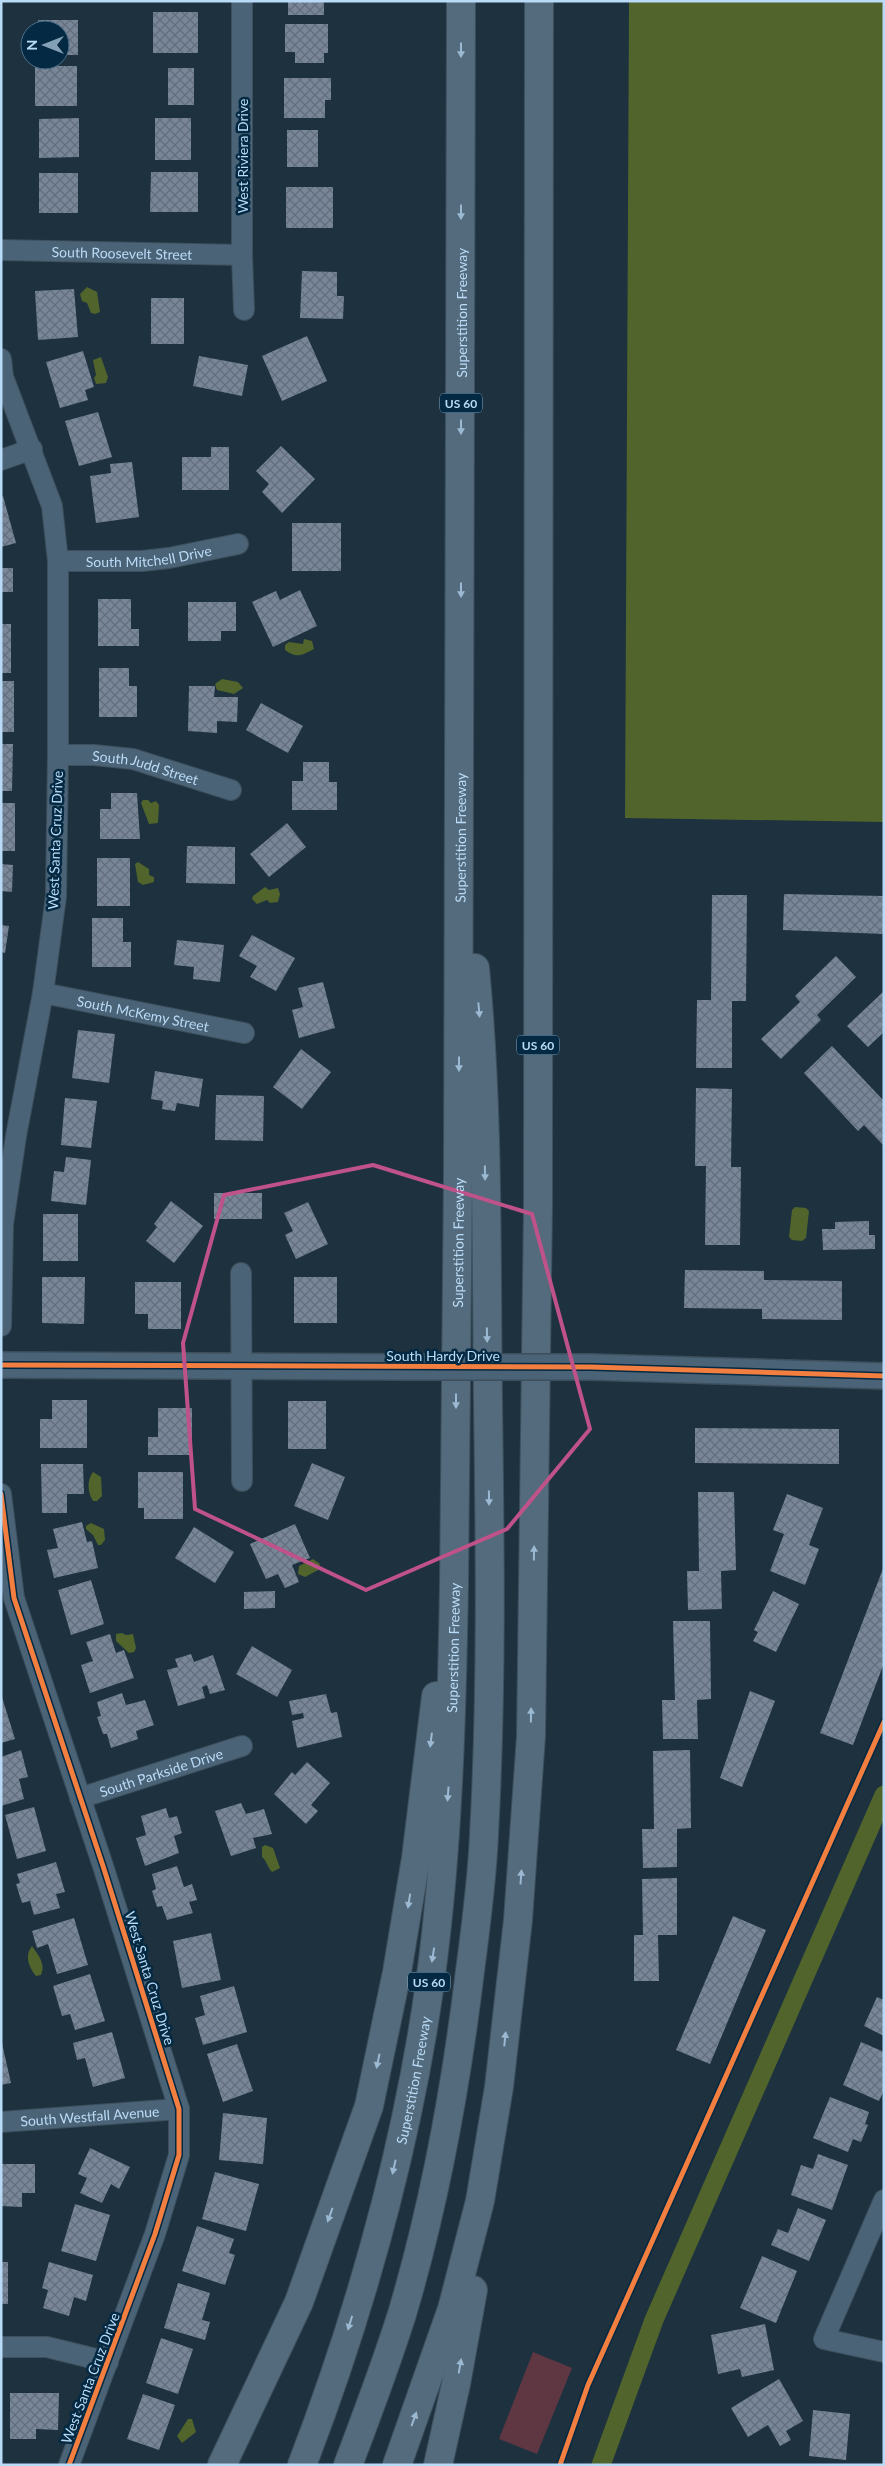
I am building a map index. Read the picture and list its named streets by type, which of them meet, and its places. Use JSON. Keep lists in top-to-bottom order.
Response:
{
  "streets": {
    "highway": ["Superstition Freeway", "US 60"],
    "street": [
      "West Riviera Drive",
      "South Roosevelt Street",
      "South Mitchell Drive",
      "South Judd Street",
      "West Santa Cruz Drive",
      "South McKemy Street",
      "South Hardy Drive",
      "South Parkside Drive",
      "South Westfall Avenue"
    ]
  },
  "crossings": [
    ["West Riviera Drive", "South Roosevelt Street"],
    ["South Mitchell Drive", "West Santa Cruz Drive"],
    ["South Judd Street", "West Santa Cruz Drive"],
    ["West Santa Cruz Drive", "South McKemy Street"],
    ["West Santa Cruz Drive", "South Parkside Drive"],
    ["West Santa Cruz Drive", "South Westfall Avenue"]
  ],
  "north": "left"
}
